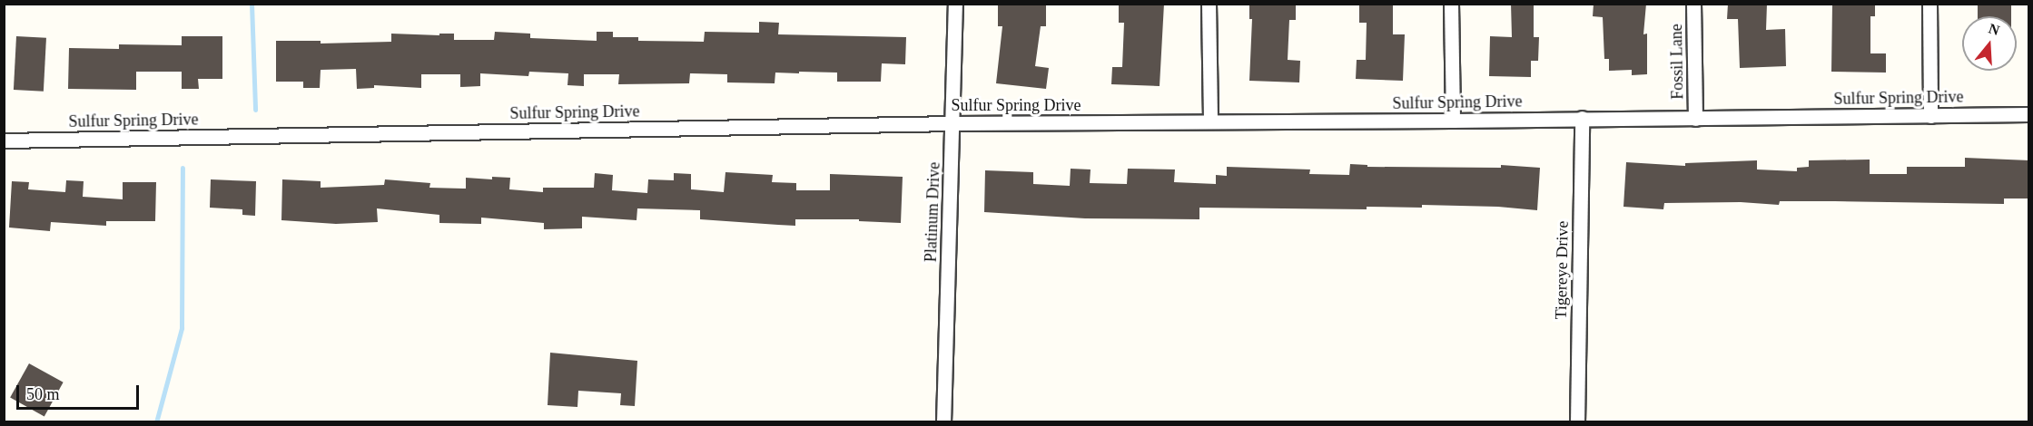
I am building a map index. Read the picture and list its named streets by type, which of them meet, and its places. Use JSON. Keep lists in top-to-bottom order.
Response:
{
  "streets": {
    "street": [
      "Fossil Lane",
      "Sulfur Spring Drive",
      "Platinum Drive",
      "Tigereye Drive"
    ]
  },
  "crossings": [
    ["Fossil Lane", "Sulfur Spring Drive"],
    ["Sulfur Spring Drive", "Platinum Drive"],
    ["Sulfur Spring Drive", "Tigereye Drive"]
  ],
  "scale_bar": "50 m",
  "north": "top"
}
